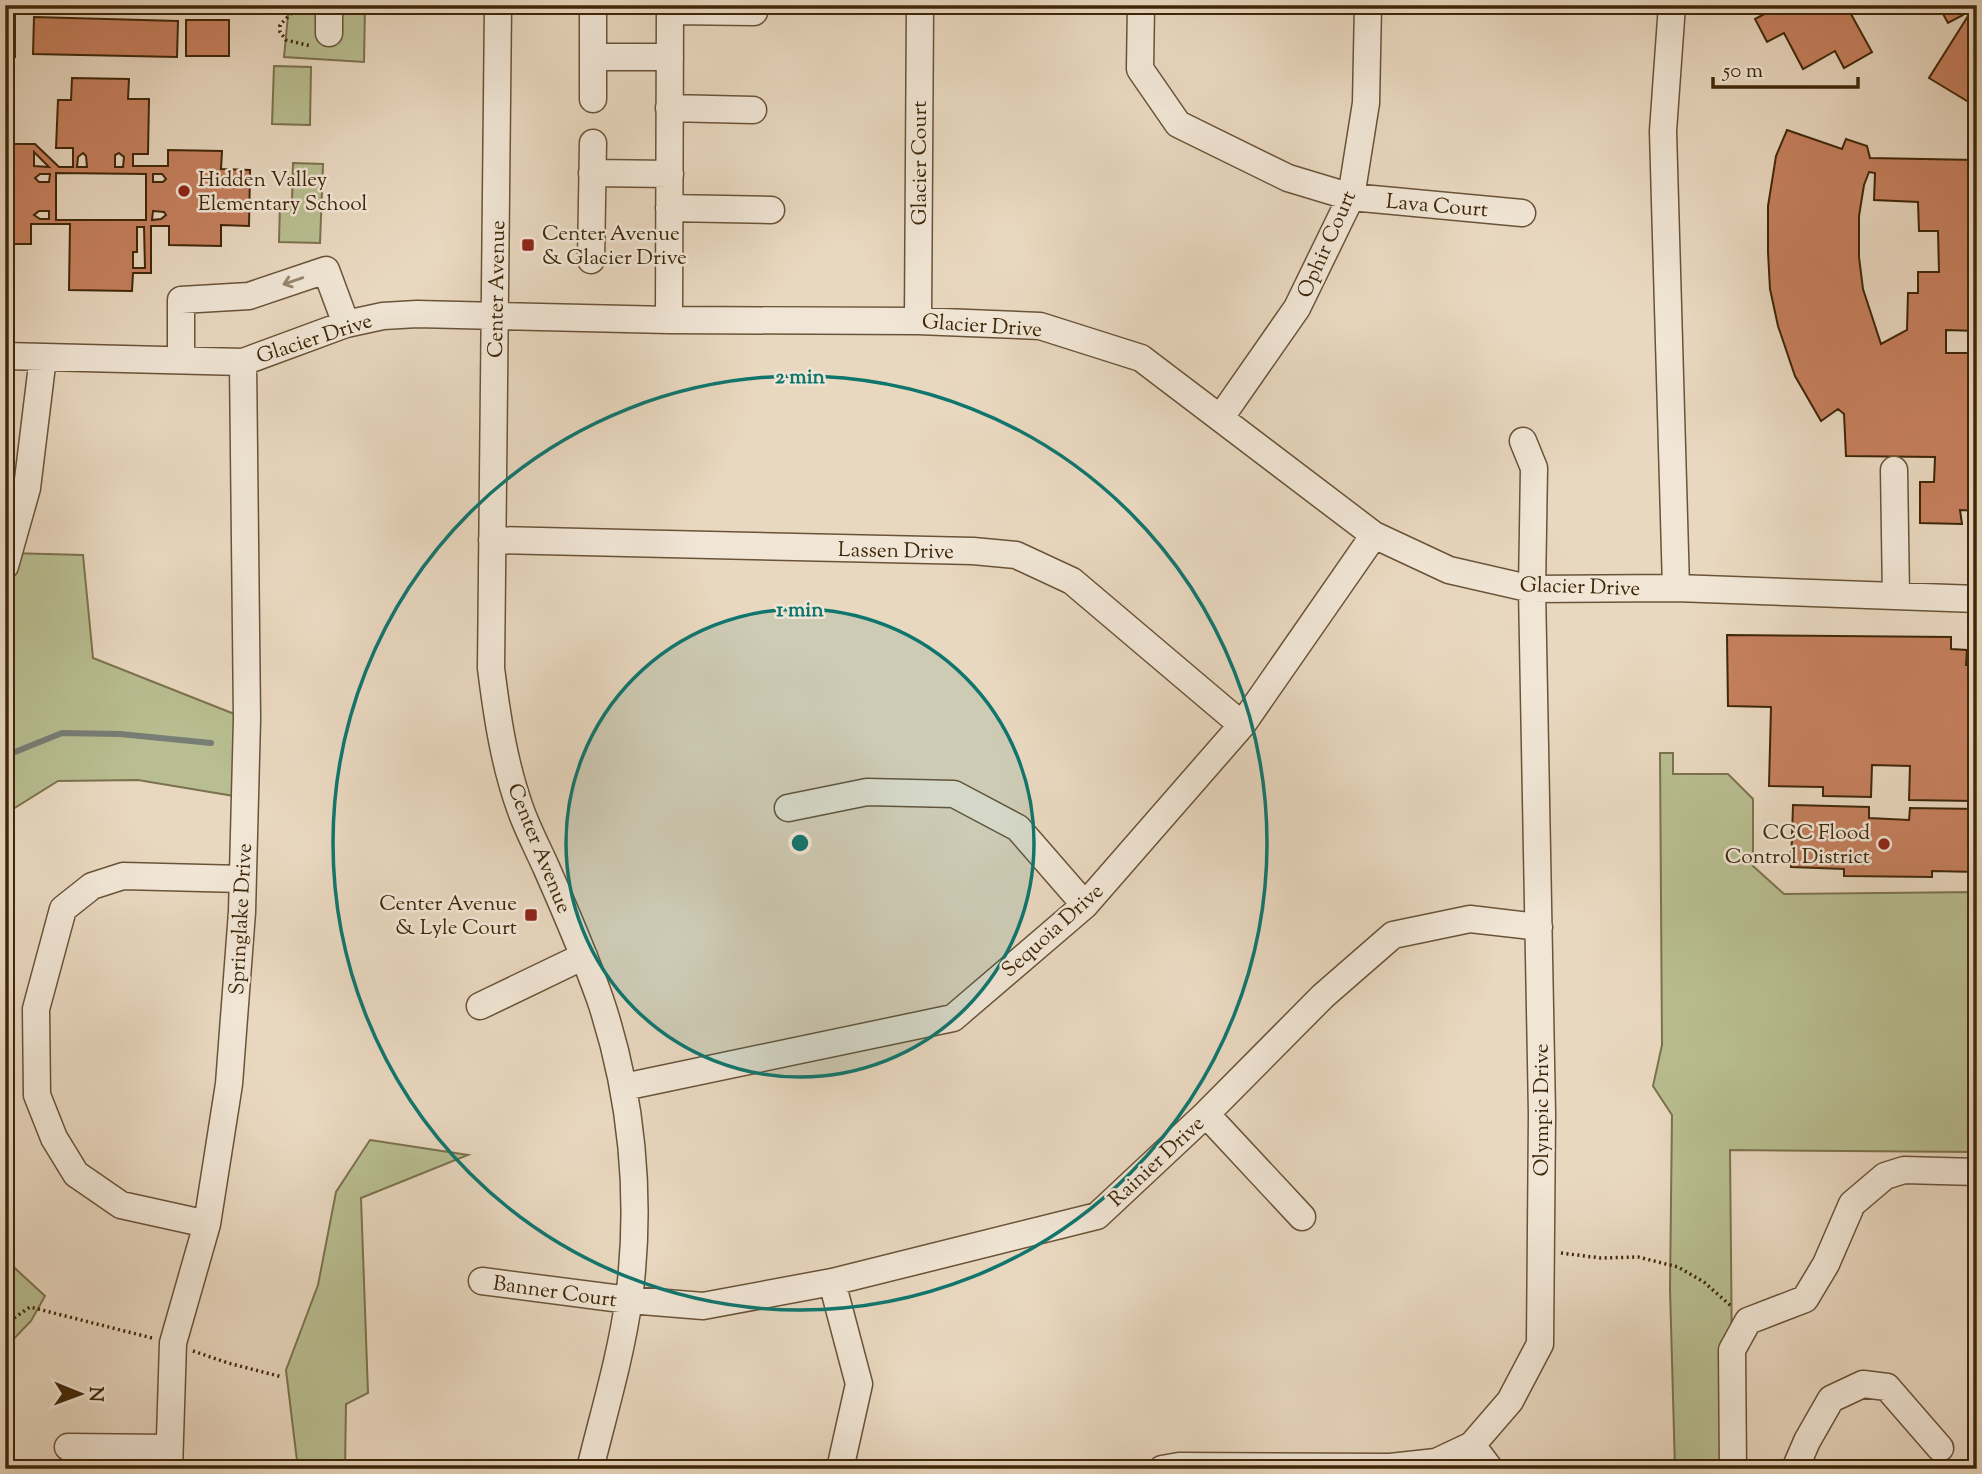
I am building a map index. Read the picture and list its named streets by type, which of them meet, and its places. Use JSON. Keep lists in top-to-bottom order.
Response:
{
  "streets": {
    "street": [
      "Glacier Court",
      "Lava Court",
      "Ophir Court",
      "Center Avenue",
      "Glacier Drive",
      "Lassen Drive",
      "Springlake Drive",
      "Sequoia Drive",
      "Olympic Drive",
      "Rainier Drive",
      "Banner Court"
    ]
  },
  "crossings": [
    ["Glacier Court", "Glacier Drive"],
    ["Lava Court", "Ophir Court"],
    ["Ophir Court", "Glacier Drive"],
    ["Center Avenue", "Glacier Drive"],
    ["Center Avenue", "Lassen Drive"],
    ["Center Avenue", "Sequoia Drive"],
    ["Center Avenue", "Rainier Drive"],
    ["Center Avenue", "Banner Court"],
    ["Glacier Drive", "Springlake Drive"],
    ["Glacier Drive", "Sequoia Drive"],
    ["Glacier Drive", "Olympic Drive"],
    ["Lassen Drive", "Sequoia Drive"],
    ["Olympic Drive", "Rainier Drive"],
    ["Rainier Drive", "Banner Court"]
  ],
  "places": {
    "other": ["Hidden Valley Elementary School", "CCC Flood Control District"],
    "transit": ["Center Avenue & Glacier Drive", "Center Avenue & Lyle Court"]
  },
  "scale_bar": "50 m",
  "north": "right",
  "rings": ["2 min", "1 min"]
}
